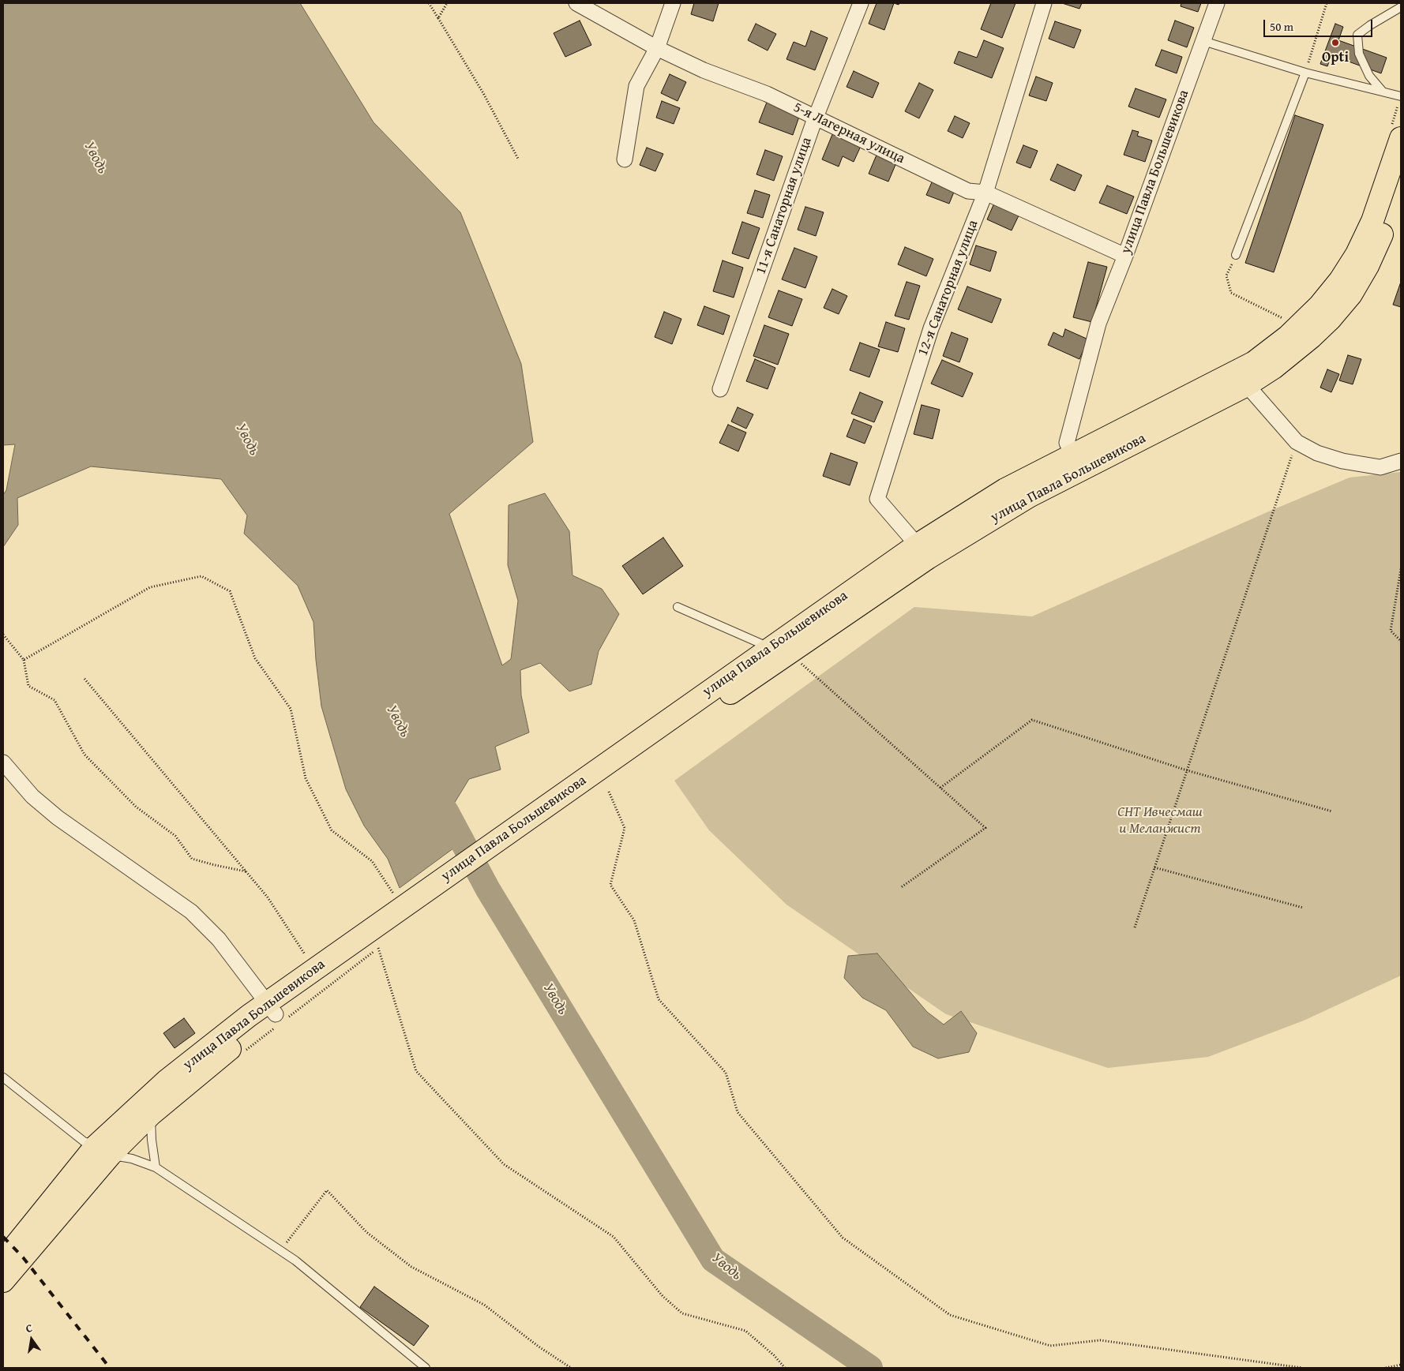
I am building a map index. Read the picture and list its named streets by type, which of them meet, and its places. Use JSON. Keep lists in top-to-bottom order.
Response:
{
  "streets": {
    "main road": ["улица Павла Большевикова"],
    "street": ["5-я Лагерная улица", "11-я Санаторная улица", "12-я Санаторная улица"]
  },
  "crossings": [
    ["5-я Лагерная улица", "улица Павла Большевикова"],
    ["5-я Лагерная улица", "11-я Санаторная улица"],
    ["5-я Лагерная улица", "12-я Санаторная улица"],
    ["улица Павла Большевикова", "12-я Санаторная улица"]
  ],
  "water": ["Уводь"],
  "parks": ["СНТ Ивчесмаш и Меланжист"],
  "places": ["Opti"],
  "scale_bar": "50 m",
  "north": "top"
}
